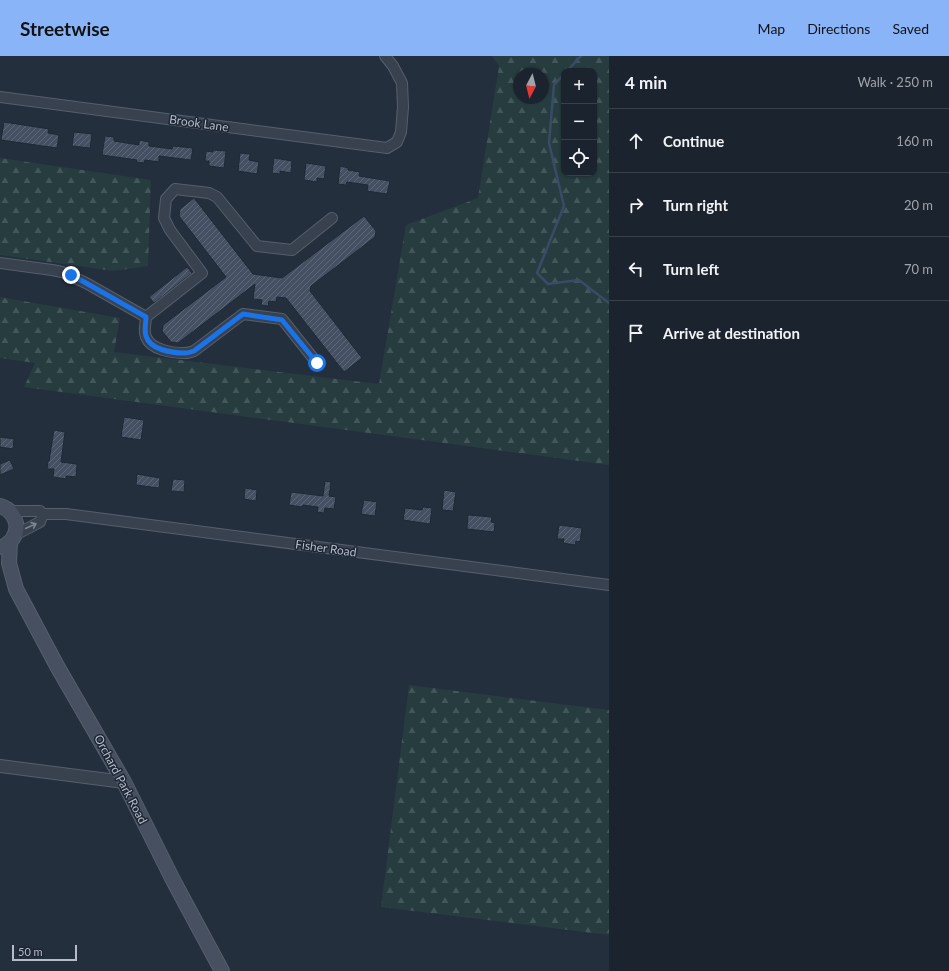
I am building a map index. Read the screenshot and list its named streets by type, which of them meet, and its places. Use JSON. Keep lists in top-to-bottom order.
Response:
{
  "streets": {
    "main road": ["Orchard Park Road"],
    "street": ["Brook Lane", "Fisher Road"]
  },
  "crossings": [
    ["Fisher Road", "Orchard Park Road"]
  ],
  "scale_bar": "50 m",
  "north": "bottom",
  "page": {
    "header": "Streetwise",
    "nav": ["Map", "Directions", "Saved"],
    "heading": ["4 min", "Walk · 250 m"],
    "map_buttons": ["+", "−"],
    "list": [
      ["Continue", "160 m"],
      ["Turn right", "20 m"],
      ["Turn left", "70 m"],
      "Arrive at destination"
    ],
    "scale": "50 m"
  }
}
